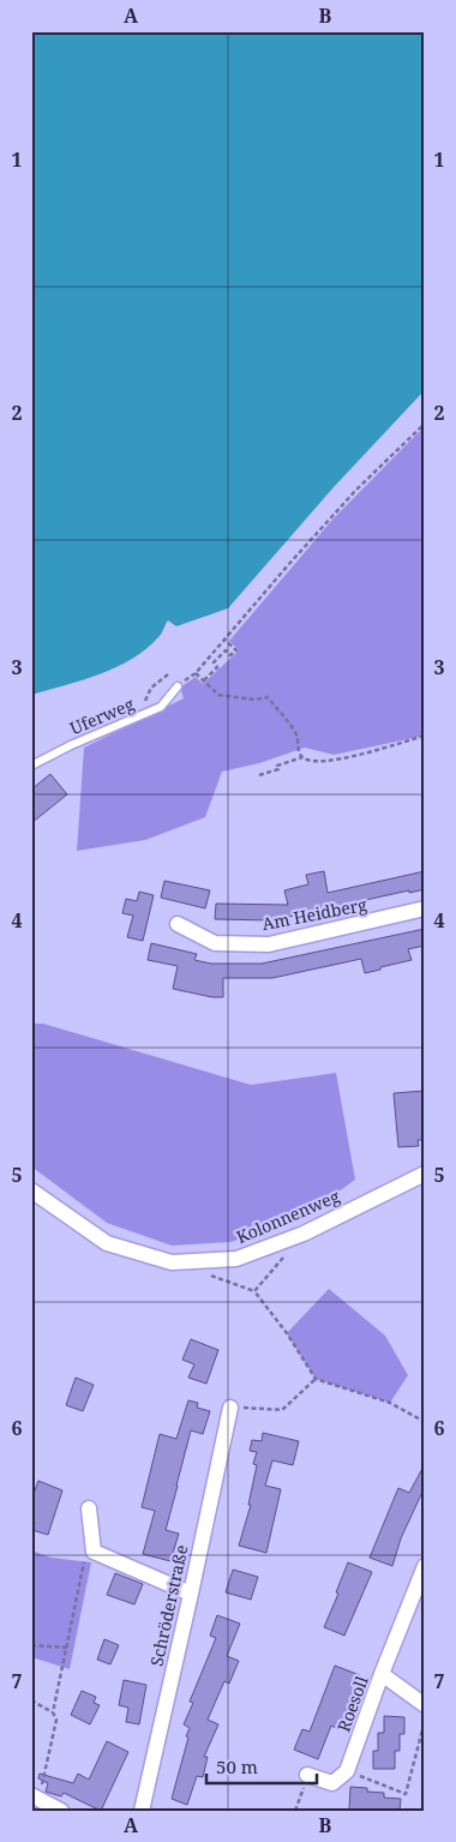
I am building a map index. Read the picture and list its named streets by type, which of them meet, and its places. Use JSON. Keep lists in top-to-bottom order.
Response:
{
  "streets": {
    "street": [
      "Am Heidberg",
      "Kolonnenweg",
      "Schröderstraße",
      "Roesoll"
    ],
    "lane": ["Uferweg"]
  },
  "scale_bar": "50 m",
  "grid": {
    "columns": ["A", "B"],
    "rows": [
      "1",
      "2",
      "3",
      "4",
      "5",
      "6",
      "7"
    ]
  }
}
